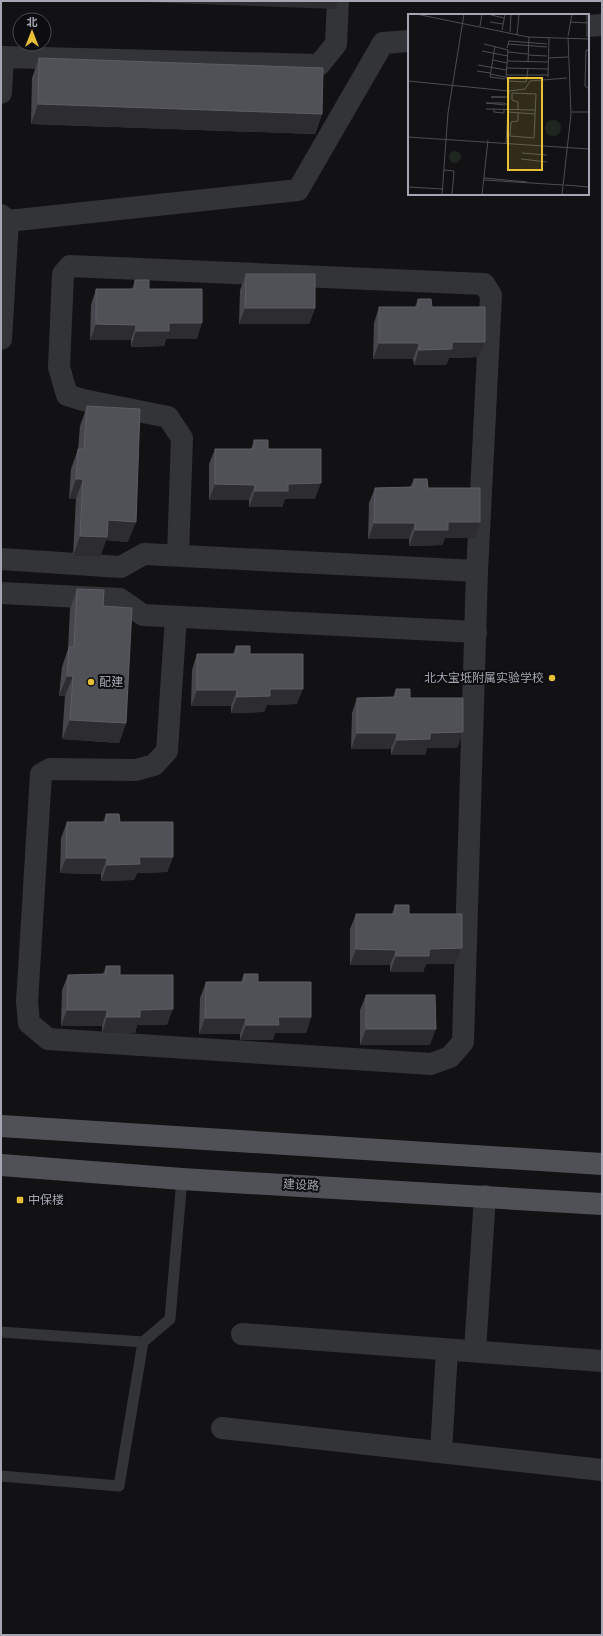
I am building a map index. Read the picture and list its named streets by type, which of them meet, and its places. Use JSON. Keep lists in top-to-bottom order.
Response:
{
  "streets": {
    "main road": ["建设路"]
  },
  "places": {
    "other": ["北大宝坻附属实验学校", "配建"],
    "transit": ["中保楼"]
  },
  "north": "top"
}
